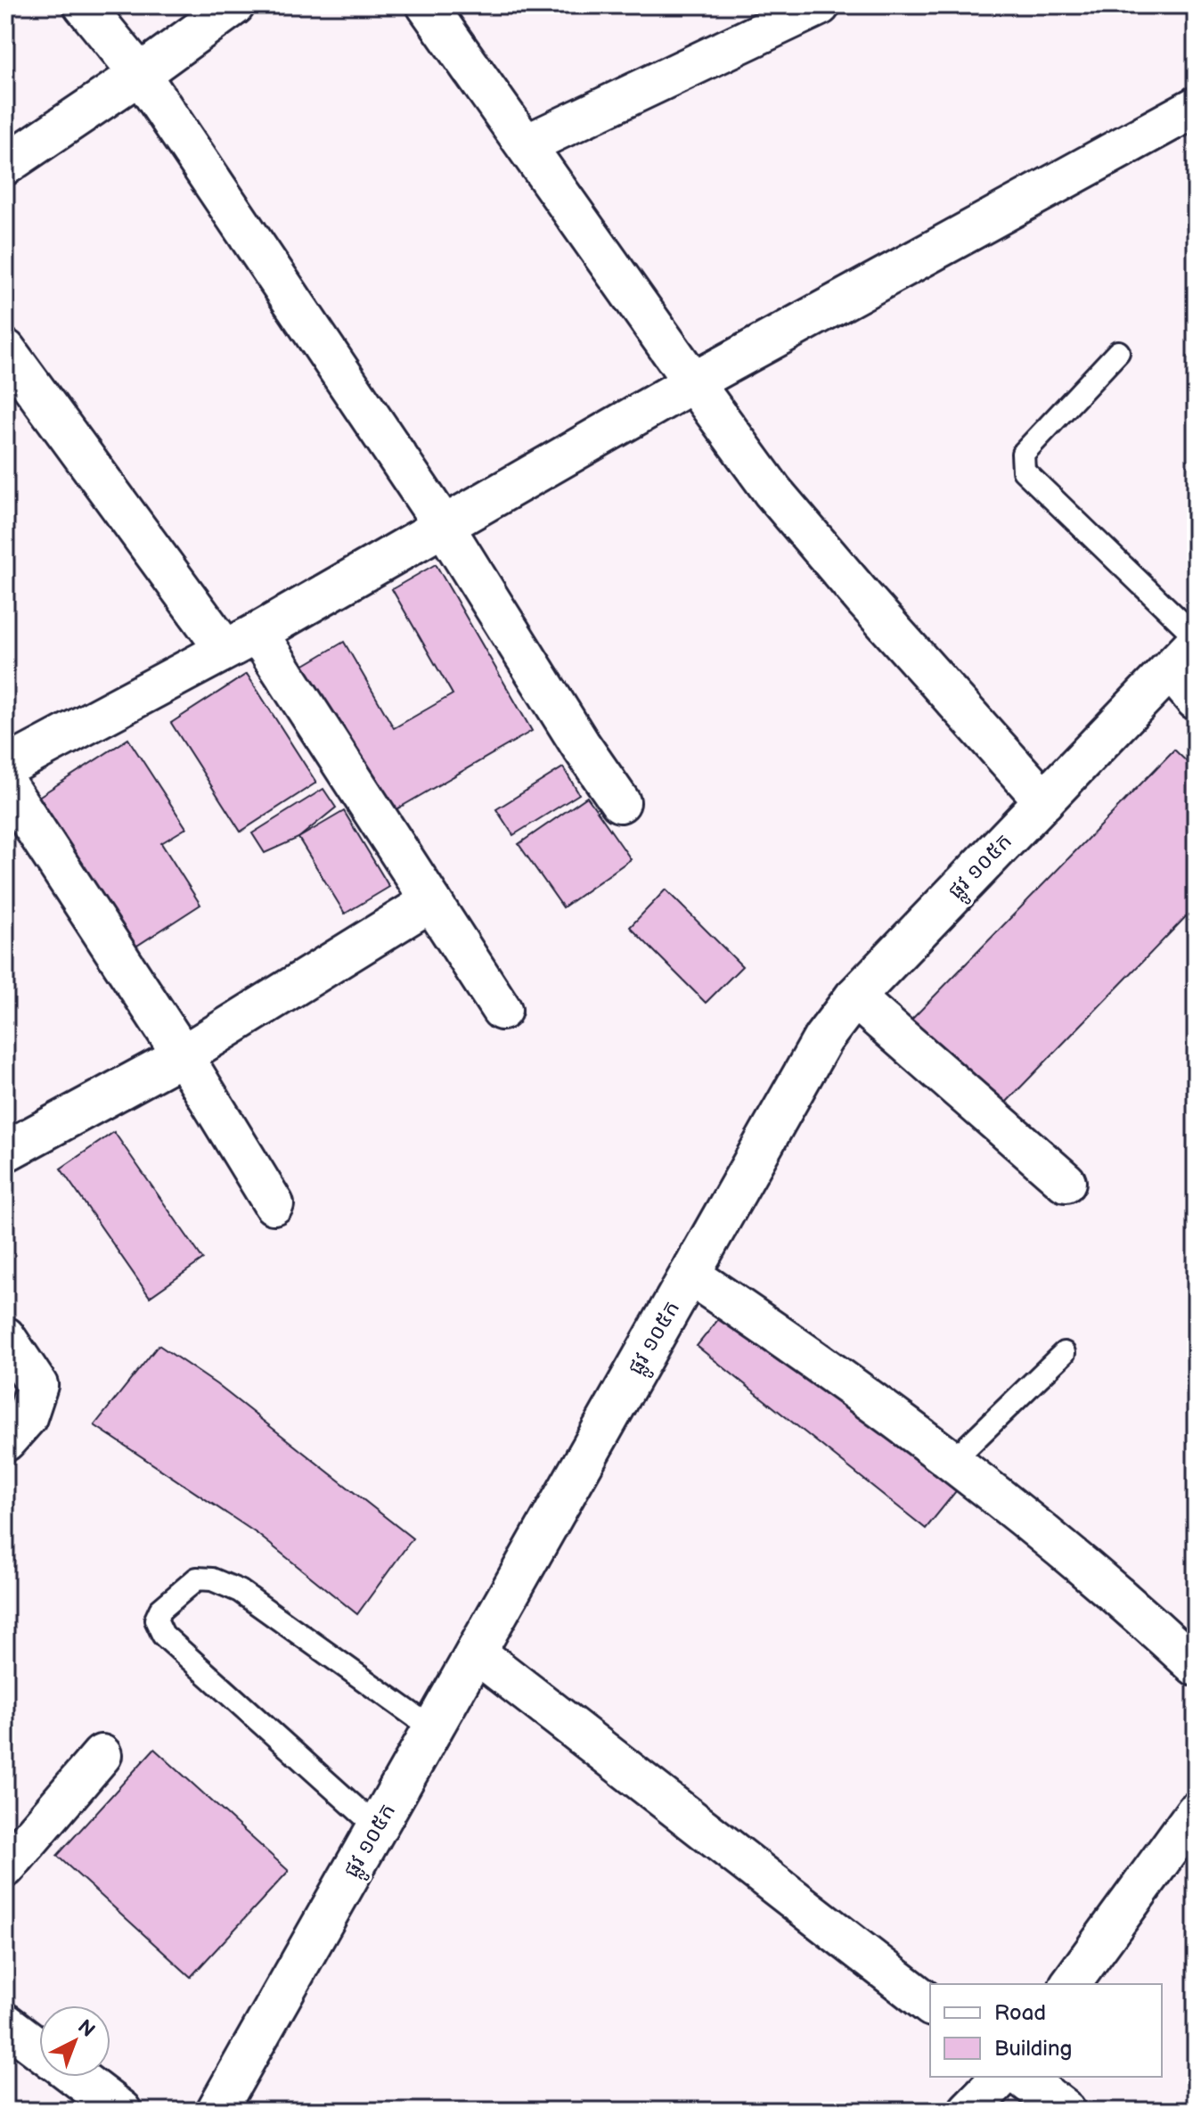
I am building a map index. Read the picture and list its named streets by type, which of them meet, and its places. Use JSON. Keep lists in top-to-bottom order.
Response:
{
  "streets": {
    "street": ["ផ្លូវ ១០៥ក"]
  },
  "legend": ["Road", "Building"],
  "north": "top right"
}
